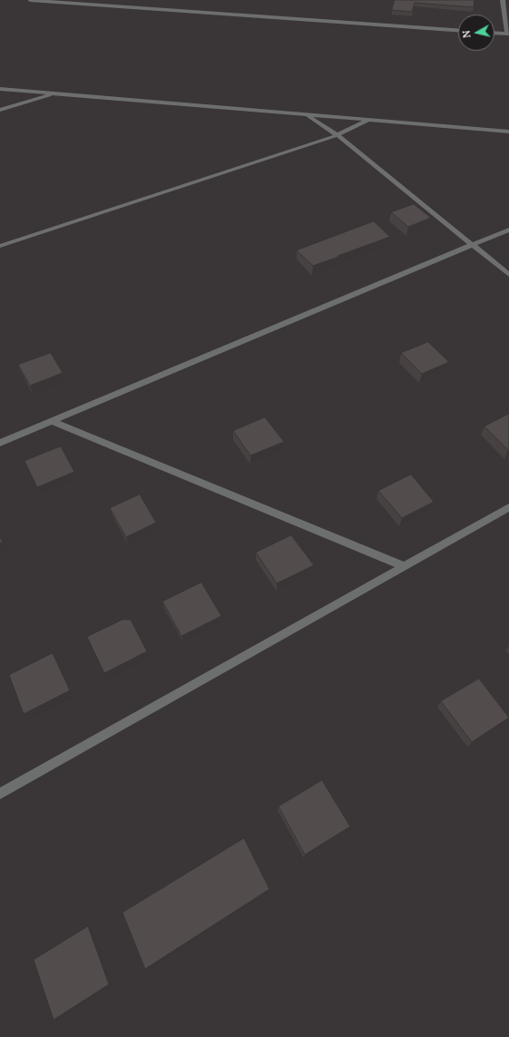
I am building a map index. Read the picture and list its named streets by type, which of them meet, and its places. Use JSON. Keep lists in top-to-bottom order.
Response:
{
  "north": "left"
}
